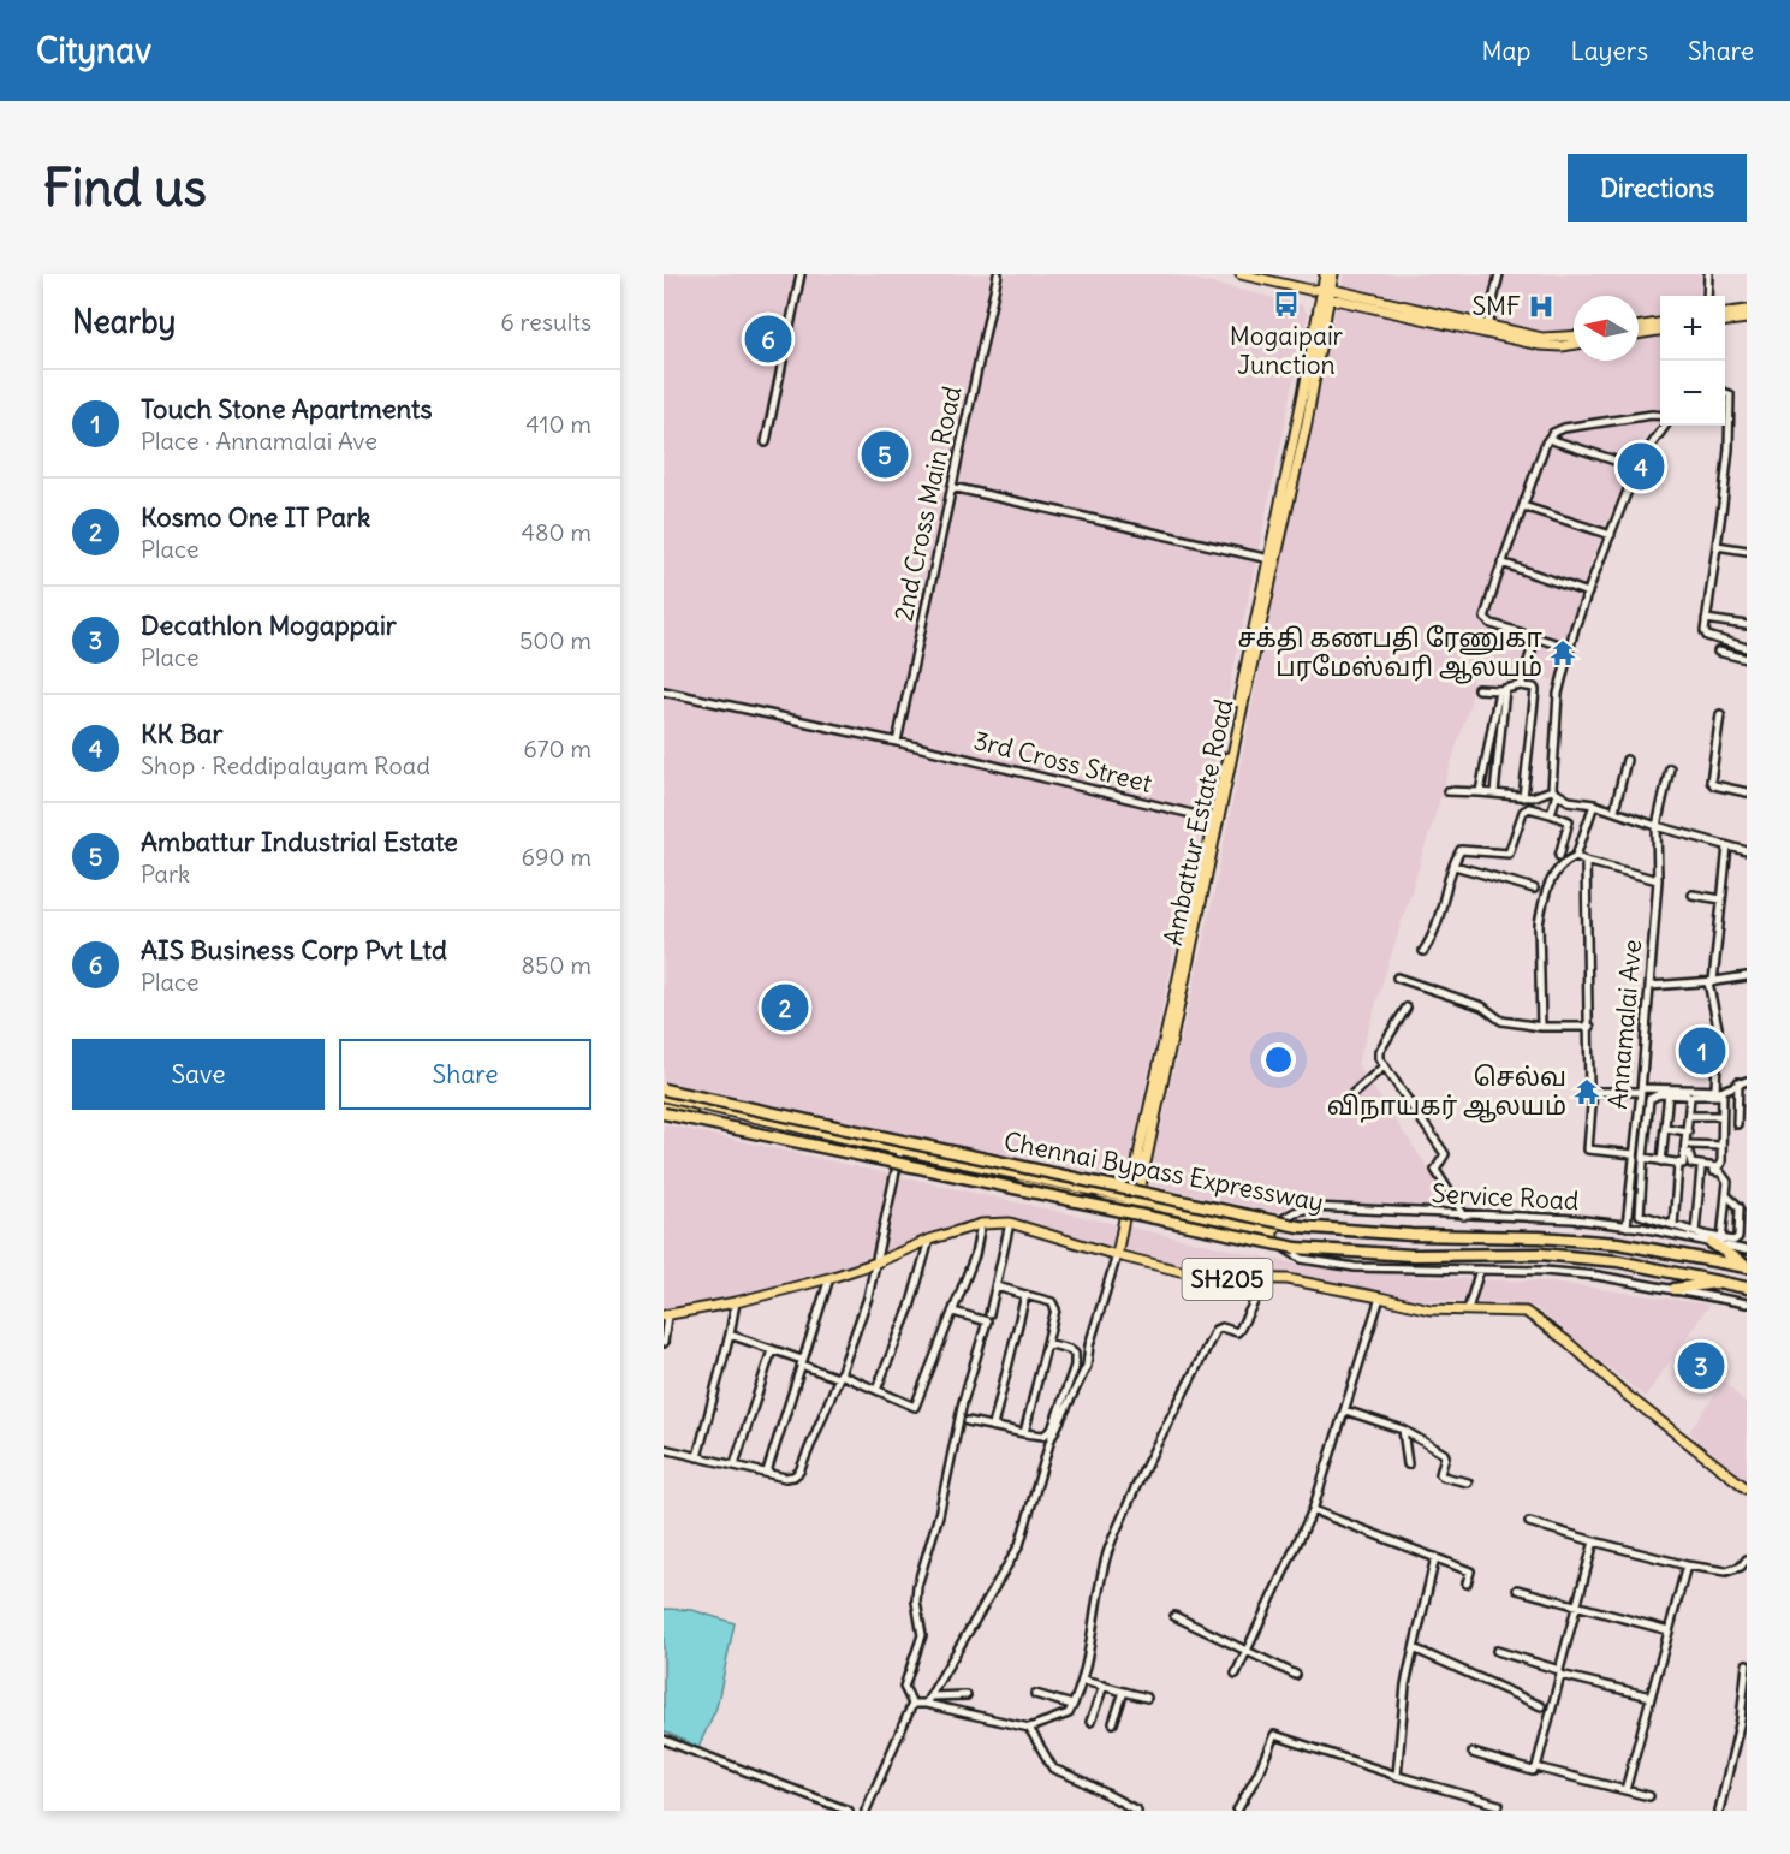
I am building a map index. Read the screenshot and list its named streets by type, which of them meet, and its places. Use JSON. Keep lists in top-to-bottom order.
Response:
{
  "streets": {
    "highway": ["Chennai Bypass Expressway"],
    "main road": ["Ambattur Estate Road", "SH205"],
    "street": [
      "2nd Cross Main Road",
      "3rd Cross Street",
      "Annamalai Ave",
      "Service Road"
    ]
  },
  "crossings": [
    ["2nd Cross Main Road", "3rd Cross Street"],
    ["3rd Cross Street", "Ambattur Estate Road"],
    ["Ambattur Estate Road", "SH205"],
    ["Annamalai Ave", "Service Road"]
  ],
  "places": {
    "bus stop": ["Mogaipair Junction"],
    "hospital": ["SMF"],
    "temple": ["சக்தி கணபதி ரேணுகா பரமேஸ்வரி ஆலயம்", "செல்வ விநாயகர் ஆலயம்"]
  },
  "north": "left",
  "page": {
    "header": "Citynav",
    "nav": ["Map", "Layers", "Share"],
    "buttons": [
      "Directions",
      ["Save", "Share"]
    ],
    "title": "Find us",
    "heading": ["Nearby", "6 results"],
    "map_buttons": ["+", "−"],
    "pins": [
      "6",
      "5",
      "4",
      "2",
      "1",
      "3"
    ],
    "list": [
      {
        "mark": "1",
        "name": "Touch Stone Apartments",
        "note": "Place · Annamalai Ave",
        "value": "410 m"
      },
      {
        "mark": "2",
        "name": "Kosmo One IT Park",
        "note": "Place",
        "value": "480 m"
      },
      {
        "mark": "3",
        "name": "Decathlon Mogappair",
        "note": "Place",
        "value": "500 m"
      },
      {
        "mark": "4",
        "name": "KK Bar",
        "note": "Shop · Reddipalayam Road",
        "value": "670 m"
      },
      {
        "mark": "5",
        "name": "Ambattur Industrial Estate",
        "note": "Park",
        "value": "690 m"
      },
      {
        "mark": "6",
        "name": "AIS Business Corp Pvt Ltd",
        "note": "Place",
        "value": "850 m"
      }
    ]
  }
}
